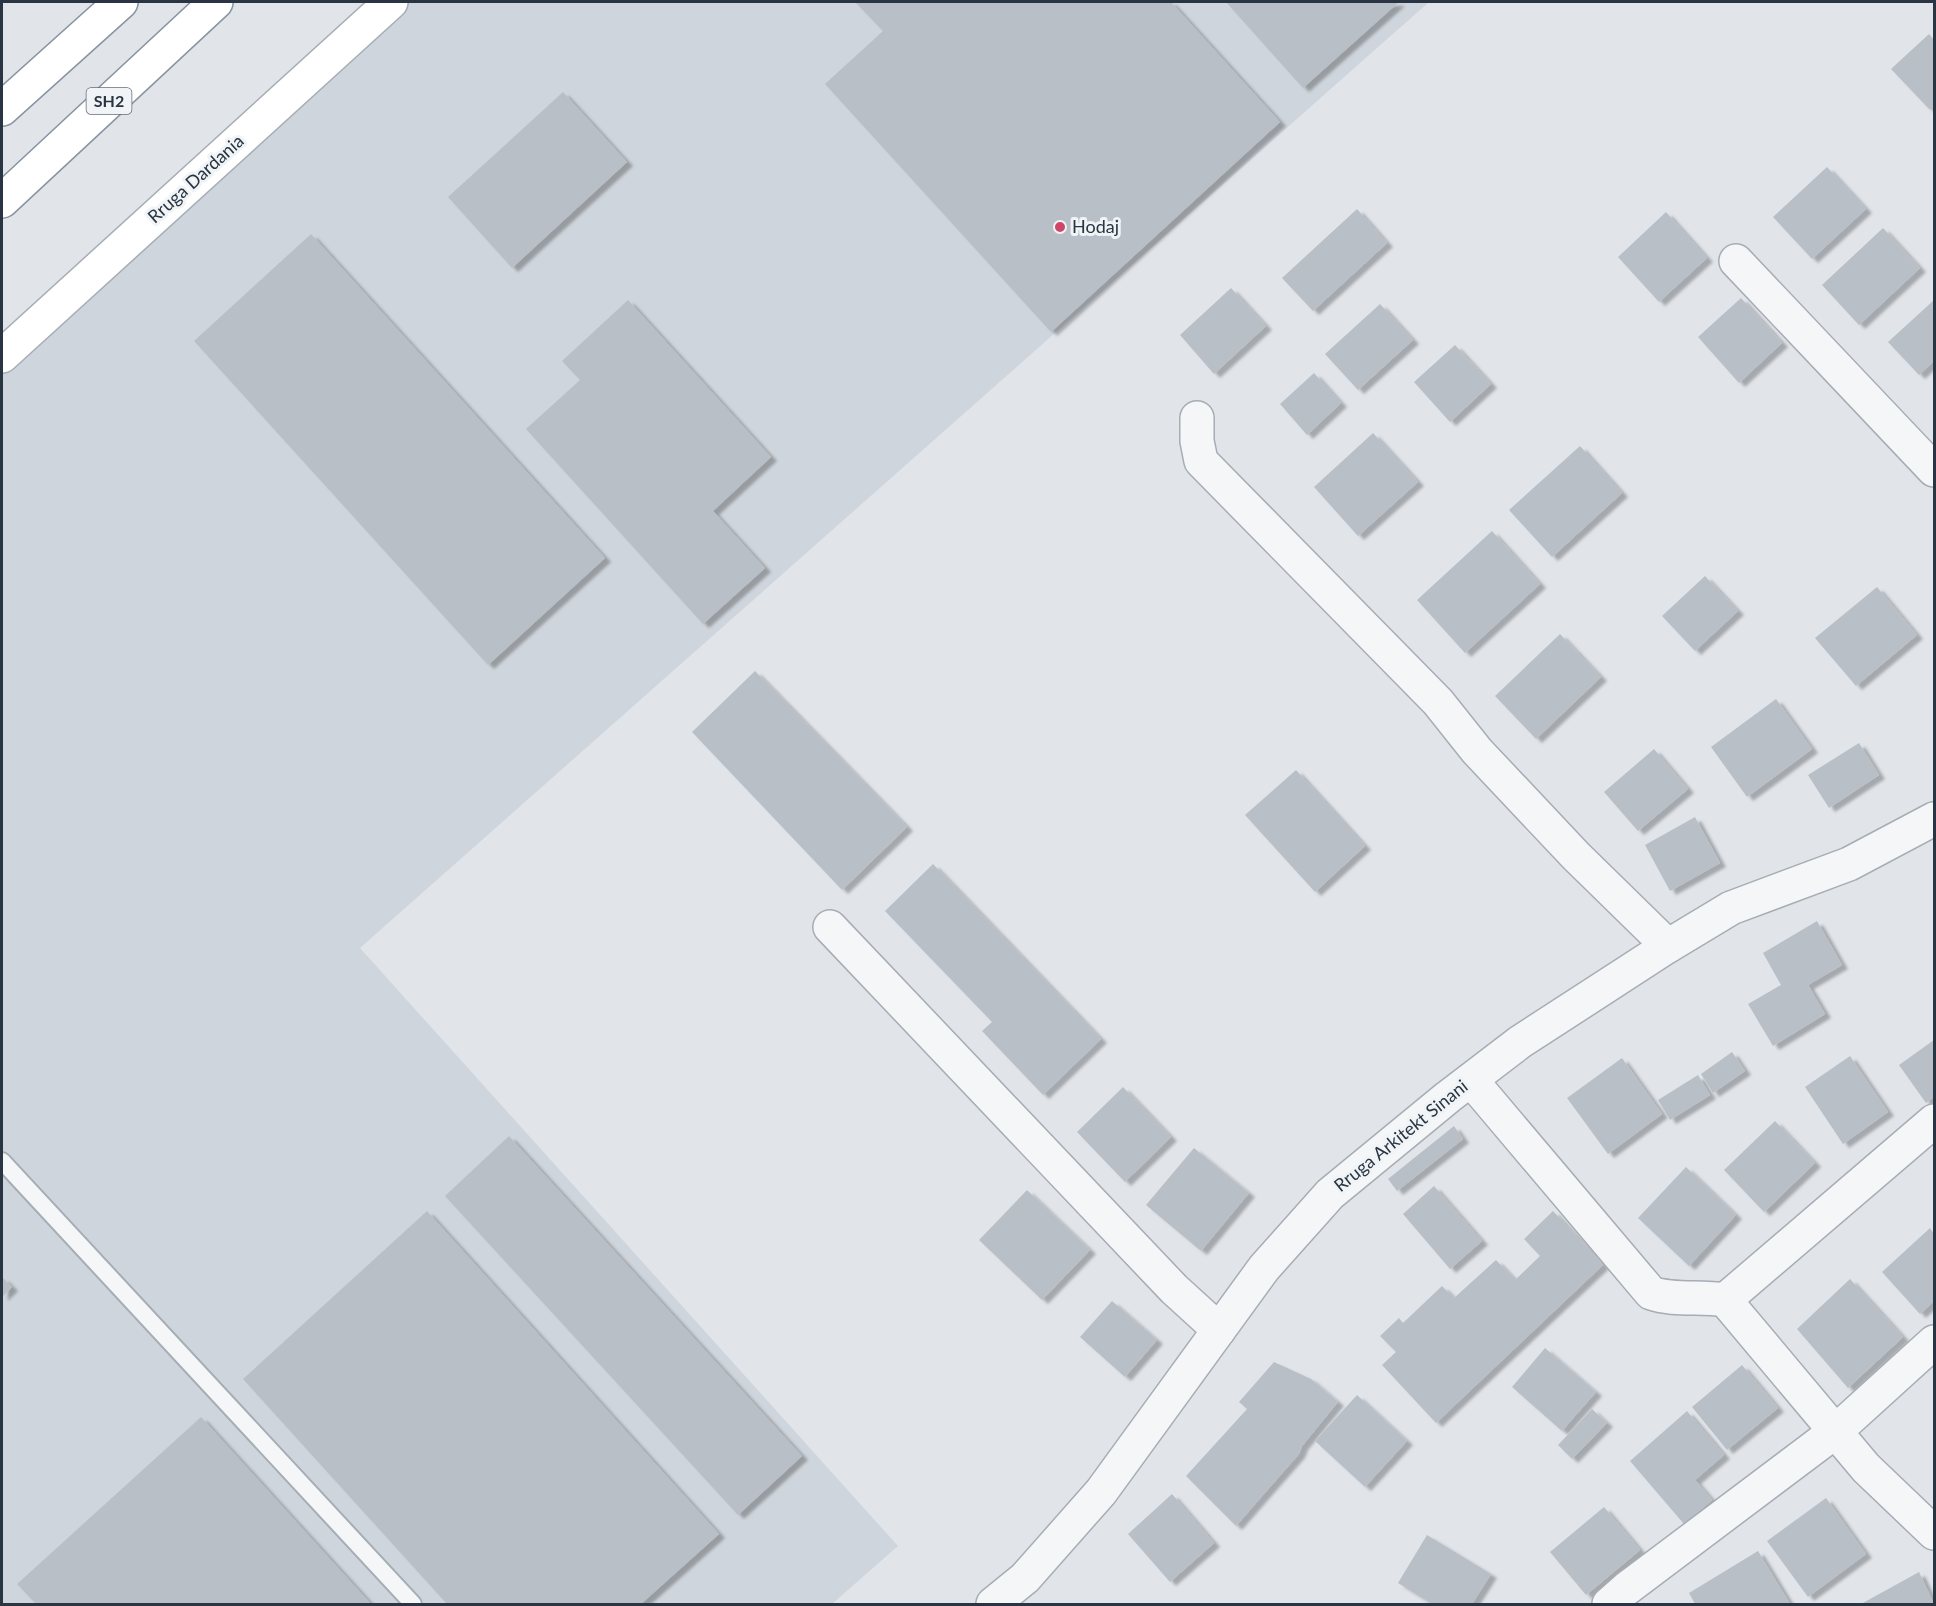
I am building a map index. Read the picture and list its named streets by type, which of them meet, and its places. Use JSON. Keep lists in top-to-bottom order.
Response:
{
  "streets": {
    "main road": ["SH2", "Rruga Dardania"],
    "street": ["Rruga Arkitekt Sinani"]
  },
  "places": ["Hodaj"]
}
